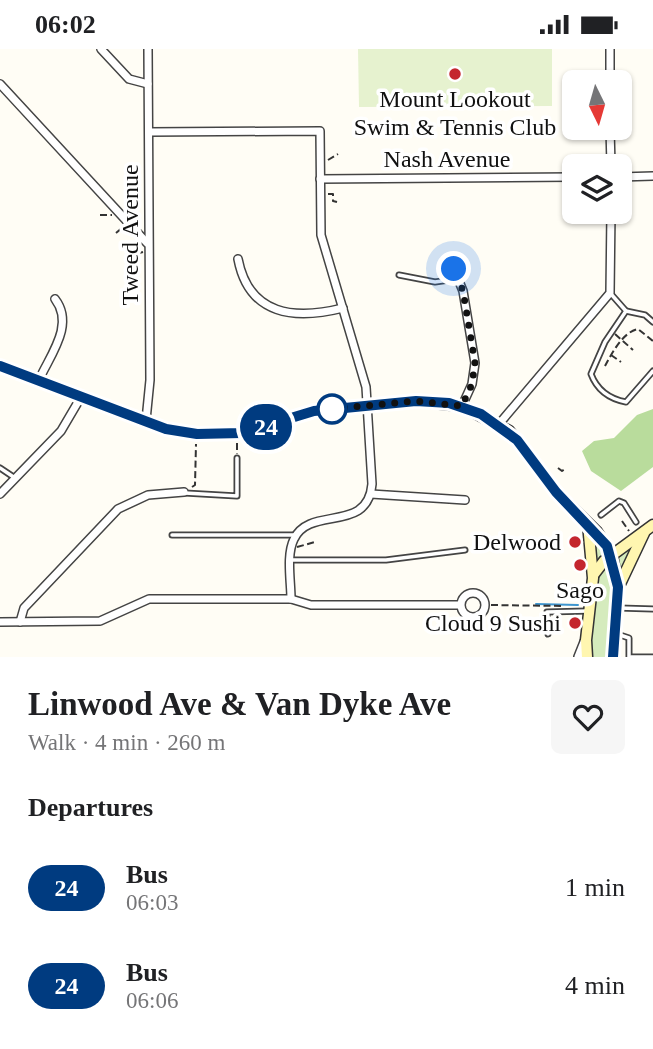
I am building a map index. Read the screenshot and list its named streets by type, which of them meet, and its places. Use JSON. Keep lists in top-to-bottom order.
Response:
{
  "streets": {
    "street": ["Nash Avenue", "Tweed Avenue"]
  },
  "places": [
    "Mount Lookout Swim & Tennis Club",
    "Delwood",
    "Sago",
    "Cloud 9 Sushi"
  ],
  "lines": ["bus line 24"],
  "north": "bottom",
  "page": {
    "status": "06:02",
    "on_map": "24",
    "heading": [
      ["Linwood Ave & Van Dyke Ave", "Walk · 4 min · 260 m"],
      "Departures"
    ],
    "list": [
      {
        "mark": "24",
        "name": "Bus",
        "note": "06:03",
        "value": "1 min"
      },
      {
        "mark": "24",
        "name": "Bus",
        "note": "06:06",
        "value": "4 min"
      }
    ]
  }
}
